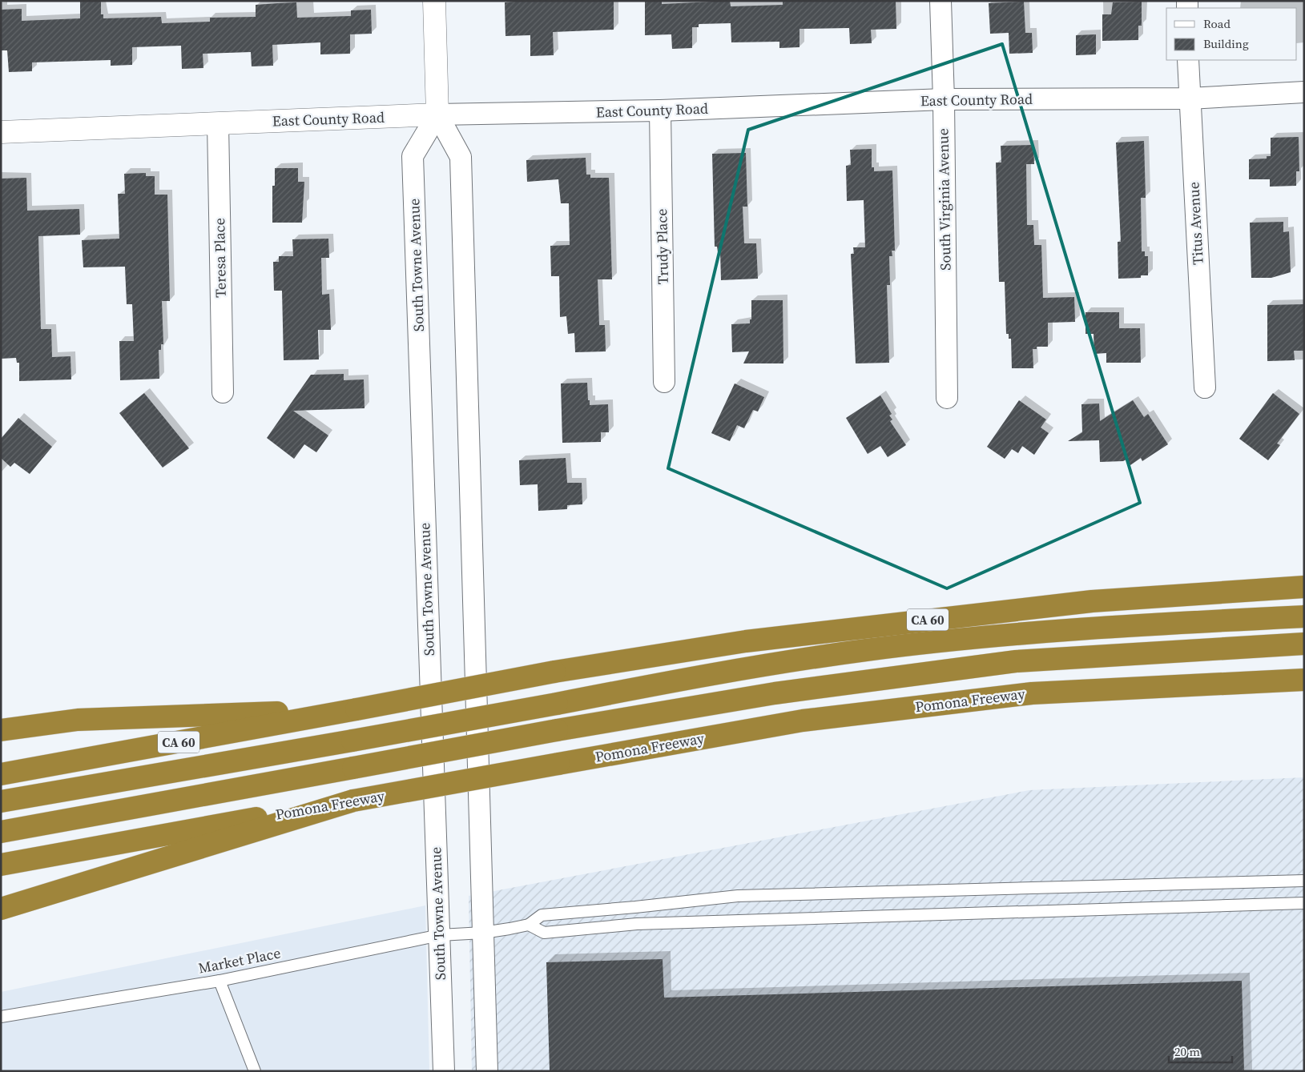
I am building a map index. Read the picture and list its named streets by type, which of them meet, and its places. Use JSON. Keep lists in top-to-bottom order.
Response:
{
  "streets": {
    "highway": ["CA 60", "Pomona Freeway"],
    "street": [
      "East County Road",
      "South Virginia Avenue",
      "Titus Avenue",
      "Trudy Place",
      "Teresa Place",
      "South Towne Avenue"
    ],
    "lane": ["Market Place"]
  },
  "crossings": [
    ["East County Road", "South Virginia Avenue"],
    ["East County Road", "Titus Avenue"],
    ["East County Road", "Trudy Place"],
    ["East County Road", "Teresa Place"],
    ["East County Road", "South Towne Avenue"],
    ["South Towne Avenue", "Market Place"]
  ],
  "legend": ["Road", "Building"],
  "scale_bar": "20 m"
}
